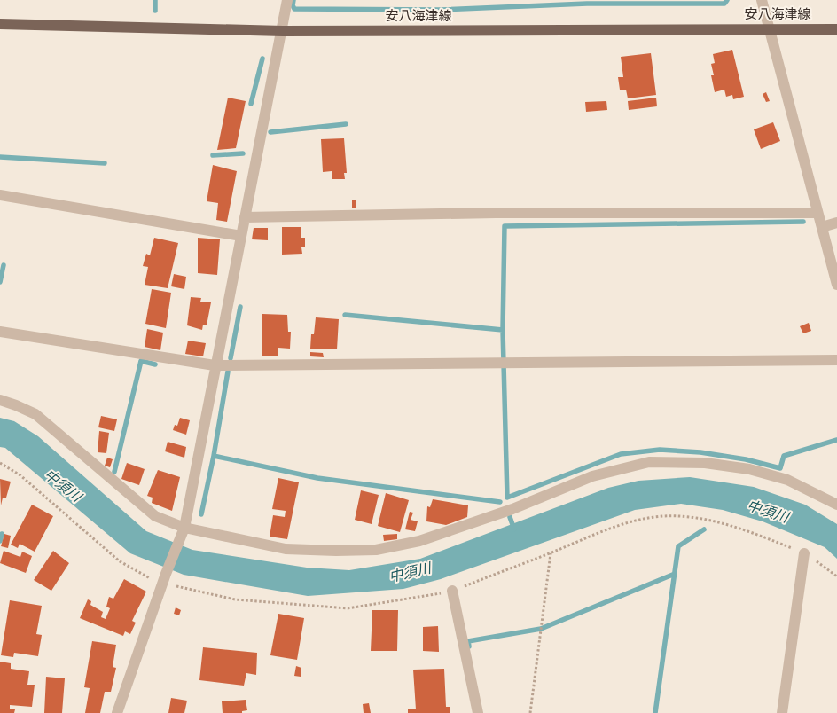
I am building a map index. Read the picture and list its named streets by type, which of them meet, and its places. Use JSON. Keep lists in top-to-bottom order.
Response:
{
  "streets": {
    "main road": ["安八海津線"]
  },
  "water": ["中須川"]
}
